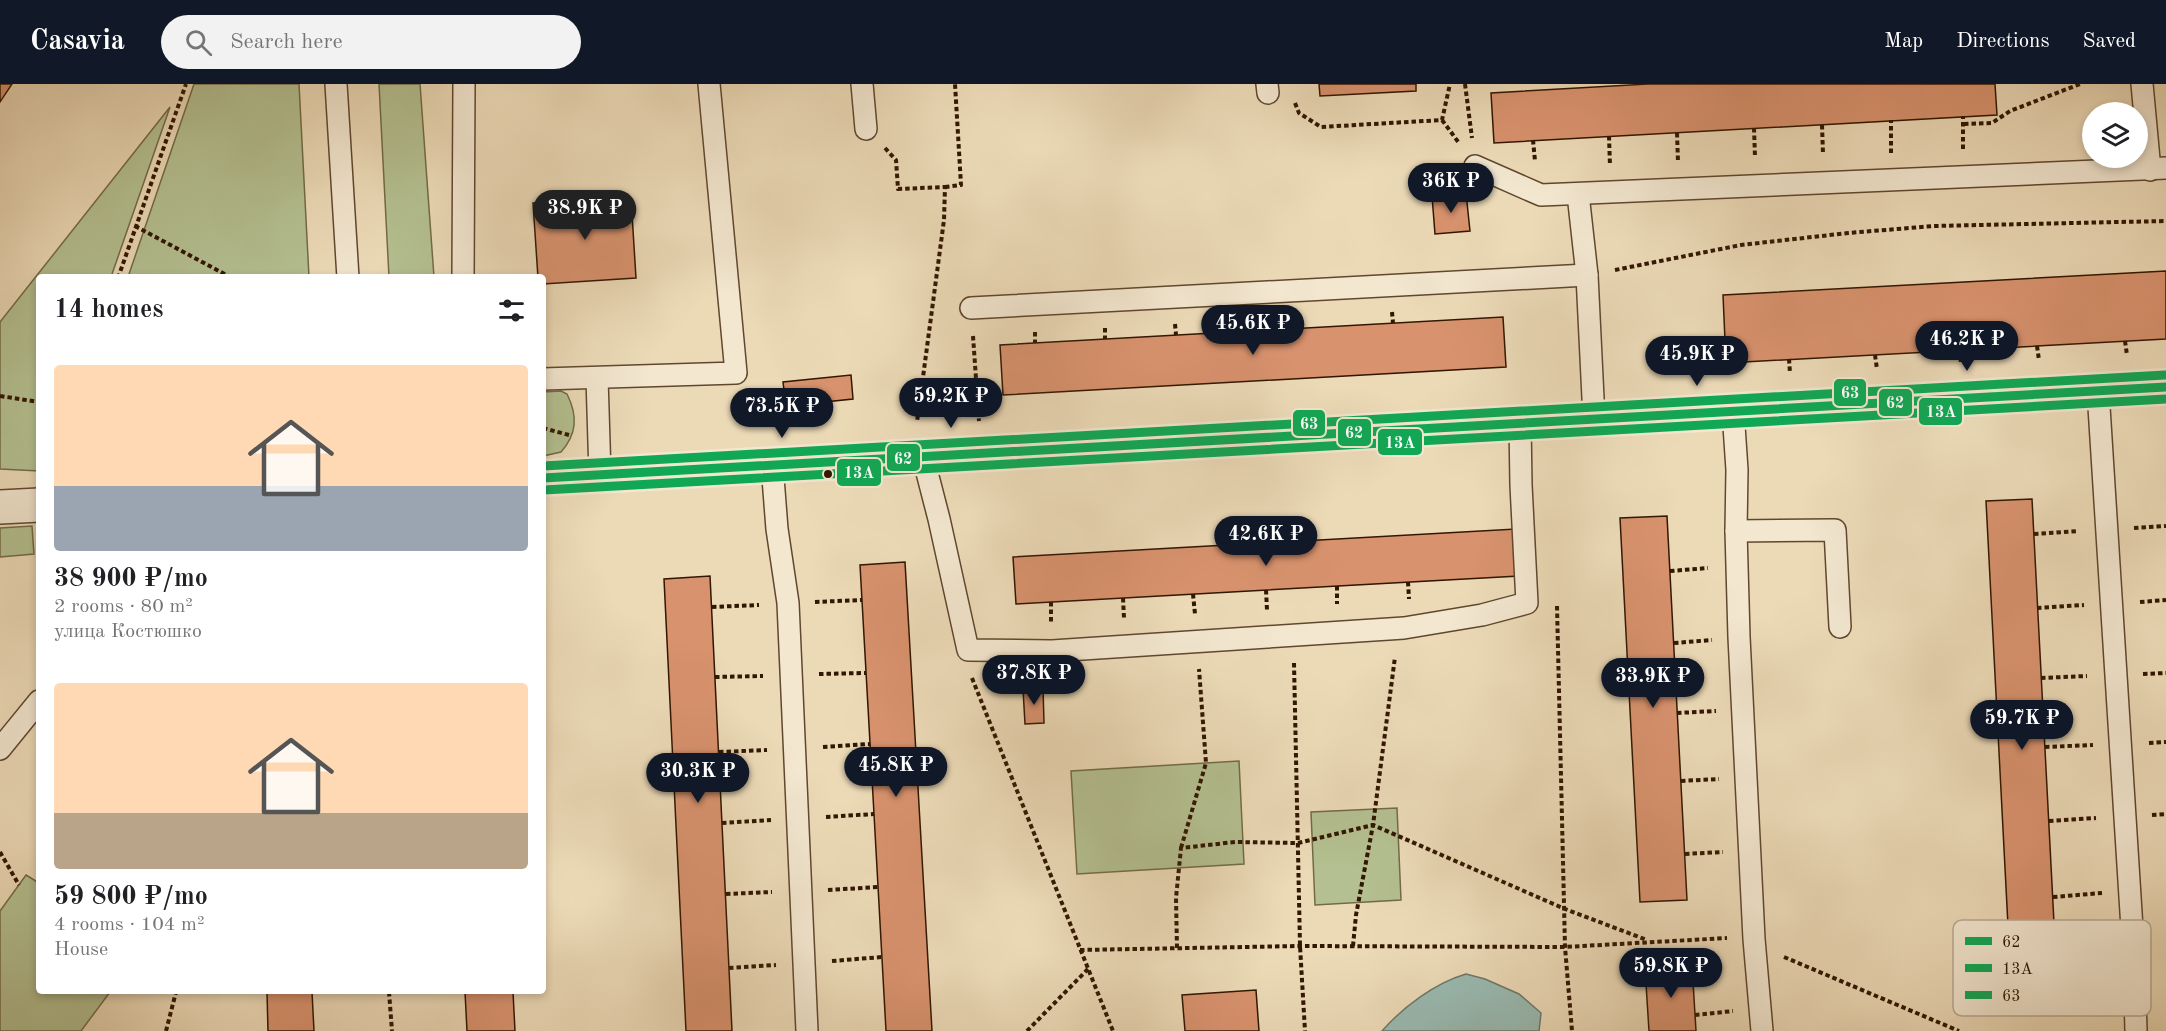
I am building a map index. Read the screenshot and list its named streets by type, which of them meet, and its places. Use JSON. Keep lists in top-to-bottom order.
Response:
{
  "lines": ["transit line 63", "transit line 62", "transit line 13А"],
  "legend": ["62", "13А", "63"],
  "page": {
    "header": "Casavia",
    "search": "Search here",
    "nav": ["Map", "Directions", "Saved"],
    "price": [
      "36K ₽",
      "38.9K ₽",
      "45.6K ₽",
      "46.2K ₽",
      "45.9K ₽",
      "59.2K ₽",
      "73.5K ₽",
      "42.6K ₽",
      "37.8K ₽",
      "33.9K ₽",
      "59.7K ₽",
      "45.8K ₽",
      "30.3K ₽",
      "59.8K ₽"
    ],
    "heading": "14 homes",
    "list": [
      {
        "name": "38 900 ₽/mo",
        "note": "2 rooms · 80 m² · улица Костюшко"
      },
      {
        "name": "59 800 ₽/mo",
        "note": "4 rooms · 104 m² · House"
      }
    ]
  }
}
